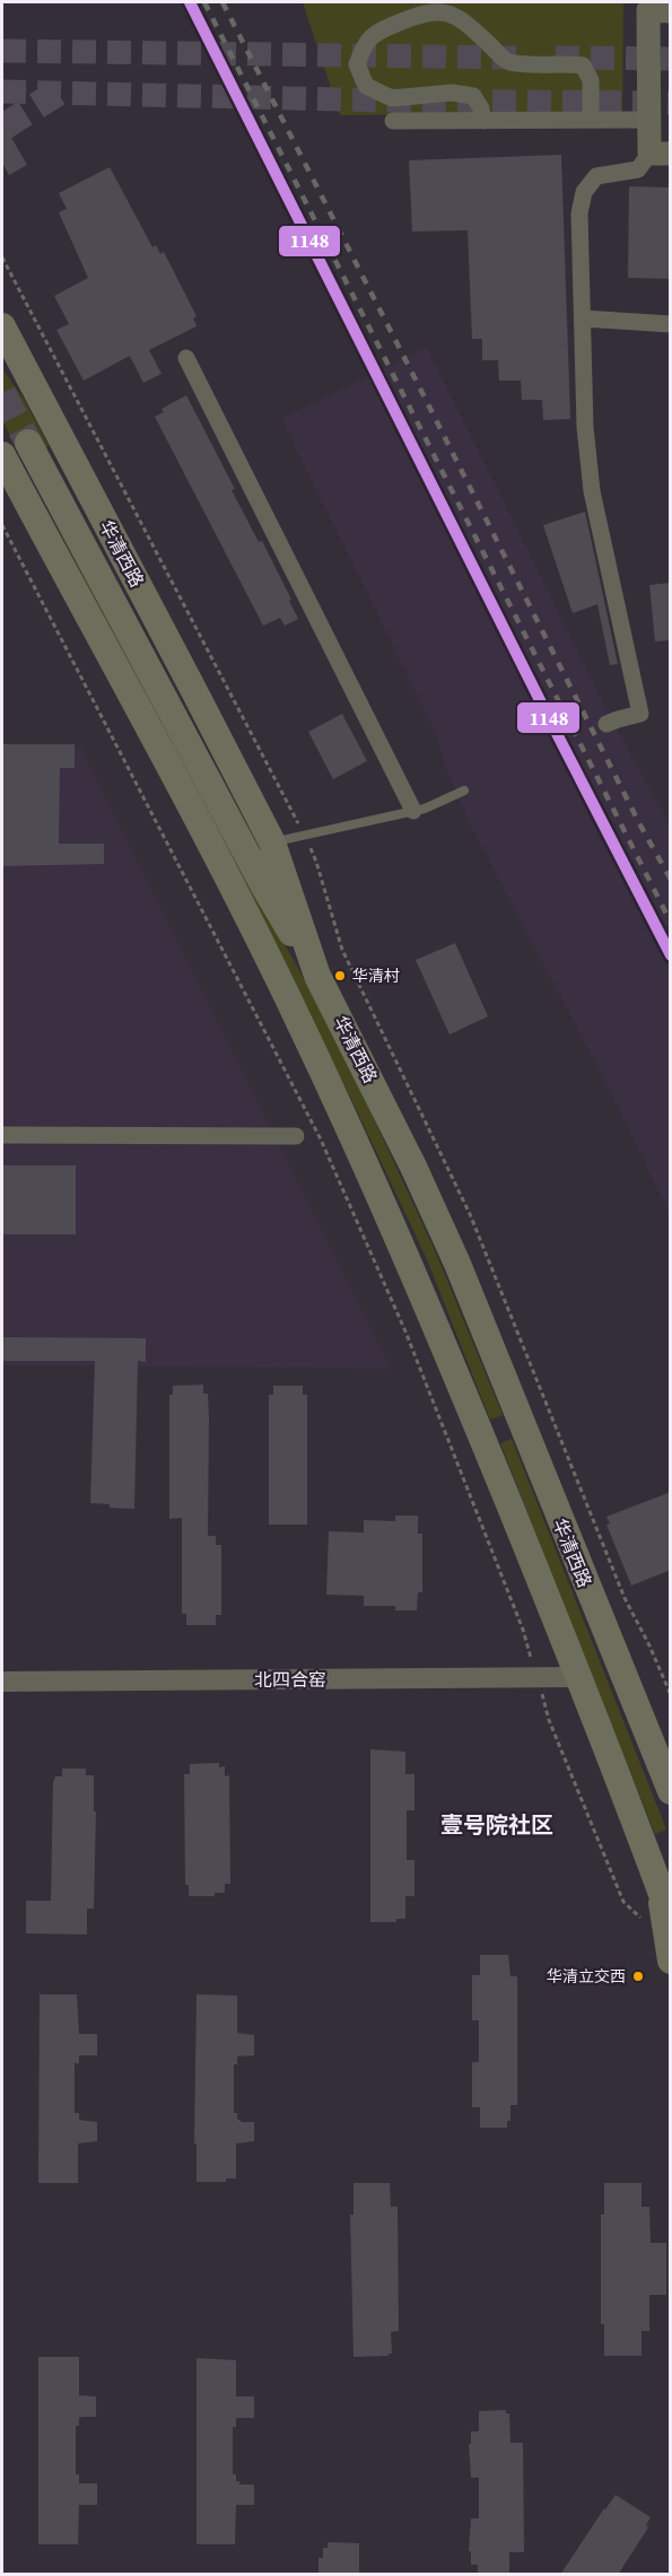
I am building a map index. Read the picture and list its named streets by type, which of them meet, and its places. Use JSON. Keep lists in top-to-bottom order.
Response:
{
  "streets": {
    "main road": ["华清西路"],
    "street": ["北四合窑"]
  },
  "crossings": [
    ["华清西路", "北四合窑"]
  ],
  "districts": ["壹号院社区"],
  "places": ["华清村", "华清立交西"],
  "lines": ["transit line 1148"]
}
